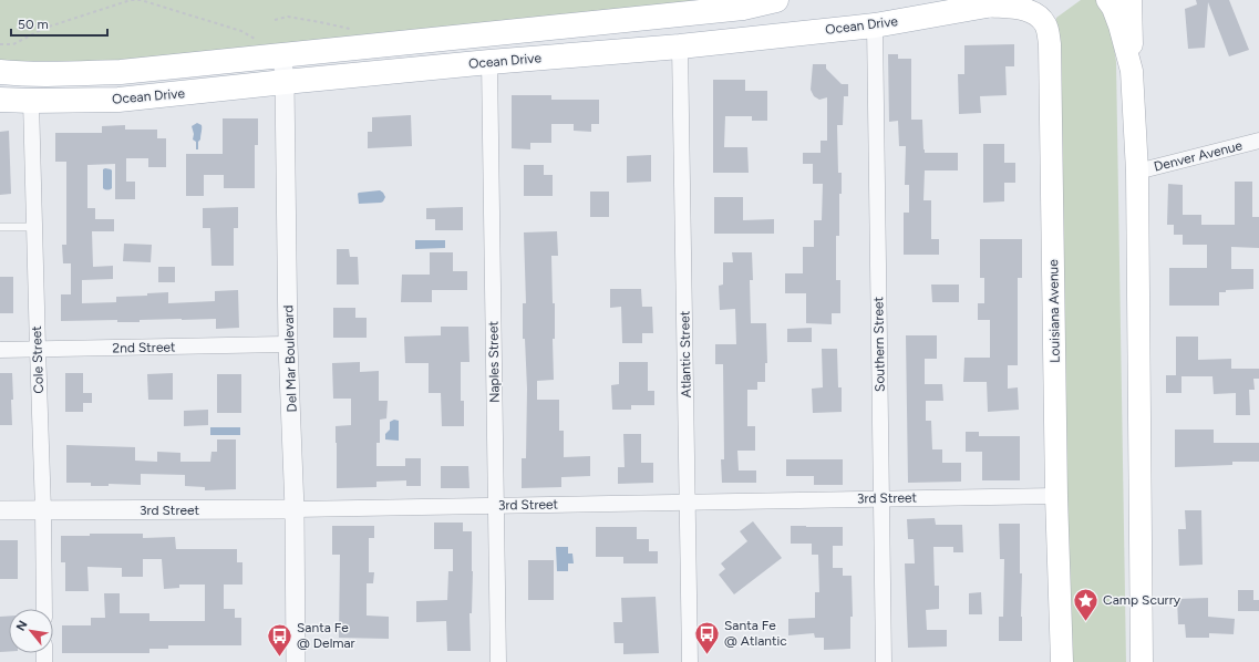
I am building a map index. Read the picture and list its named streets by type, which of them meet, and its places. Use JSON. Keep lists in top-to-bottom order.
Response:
{
  "streets": {
    "main road": ["Ocean Drive", "Louisiana Avenue"],
    "street": [
      "Denver Avenue",
      "Southern Street",
      "2nd Street",
      "Atlantic Street",
      "Del Mar Boulevard",
      "Cole Street",
      "Naples Street",
      "3rd Street"
    ]
  },
  "crossings": [
    ["Ocean Drive", "Louisiana Avenue"],
    ["Ocean Drive", "Southern Street"],
    ["Ocean Drive", "Atlantic Street"],
    ["Ocean Drive", "Del Mar Boulevard"],
    ["Ocean Drive", "Cole Street"],
    ["Ocean Drive", "Naples Street"],
    ["Louisiana Avenue", "3rd Street"],
    ["Southern Street", "3rd Street"],
    ["2nd Street", "Del Mar Boulevard"],
    ["2nd Street", "Cole Street"],
    ["Atlantic Street", "3rd Street"],
    ["Del Mar Boulevard", "3rd Street"],
    ["Cole Street", "3rd Street"],
    ["Naples Street", "3rd Street"]
  ],
  "places": {
    "place": ["Camp Scurry"],
    "bus stop": ["Santa Fe @ Atlantic", "Santa Fe @ Delmar"]
  },
  "scale_bar": "50 m",
  "north": "top left"
}
